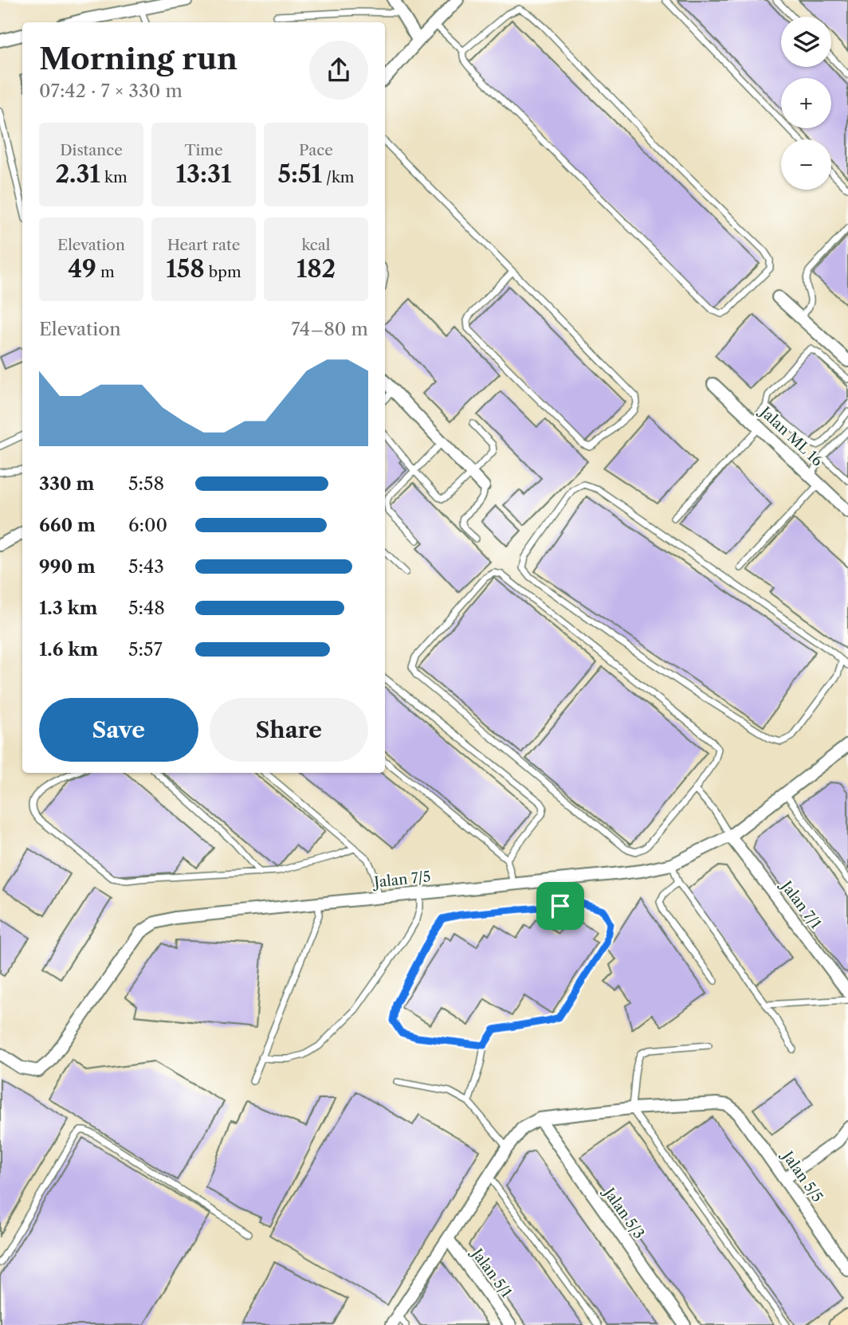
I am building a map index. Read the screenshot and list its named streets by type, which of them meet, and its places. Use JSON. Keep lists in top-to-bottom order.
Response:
{
  "streets": {
    "street": [
      "Jalan ML 16",
      "Jalan 7/5",
      "Jalan 7/1",
      "Jalan 5/5",
      "Jalan 5/3",
      "Jalan 5/1"
    ]
  },
  "crossings": [
    ["Jalan 7/5", "Jalan 7/1"]
  ],
  "page": {
    "map_buttons": ["+", "−"],
    "heading": ["Morning run", "07:42 · 7 × 330 m"],
    "stats": [
      ["Distance", "2.31 km"],
      ["Time", "13:31"],
      ["Pace", "5:51 /km"],
      ["Elevation", "49 m"],
      ["Heart rate", "158 bpm"],
      ["kcal", "182"]
    ],
    "chart": ["Elevation", "74–80 m"],
    "list": [
      {
        "name": "330 m",
        "note": "5:58"
      },
      {
        "name": "660 m",
        "note": "6:00"
      },
      {
        "name": "990 m",
        "note": "5:43"
      },
      {
        "name": "1.3 km",
        "note": "5:48"
      },
      {
        "name": "1.6 km",
        "note": "5:57"
      }
    ],
    "buttons": ["Save", "Share"]
  }
}
